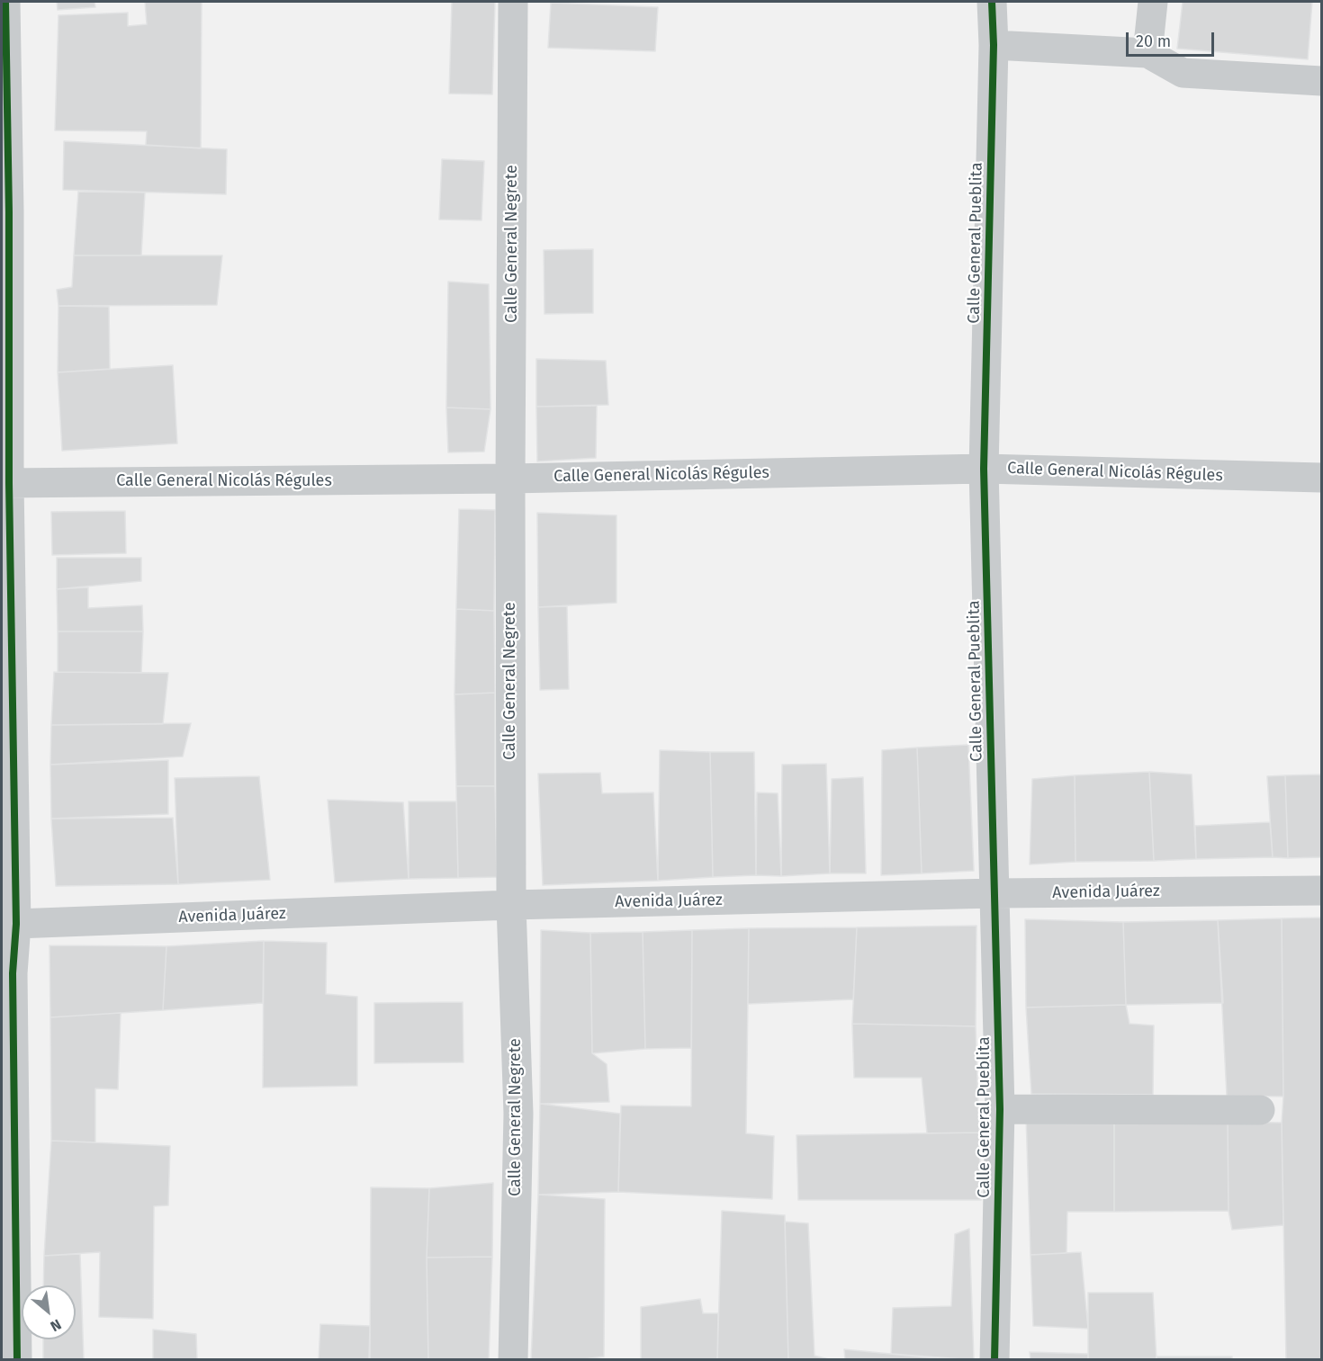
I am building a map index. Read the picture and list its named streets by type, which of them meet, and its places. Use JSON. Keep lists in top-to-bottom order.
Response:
{
  "streets": {
    "street": [
      "Calle General Pueblita",
      "Calle General Negrete",
      "Calle General Nicolás Régules",
      "Avenida Juárez"
    ]
  },
  "crossings": [
    ["Calle General Pueblita", "Calle General Nicolás Régules"],
    ["Calle General Pueblita", "Avenida Juárez"],
    ["Calle General Negrete", "Calle General Nicolás Régules"],
    ["Calle General Negrete", "Avenida Juárez"]
  ],
  "scale_bar": "20 m",
  "north": "bottom right"
}
